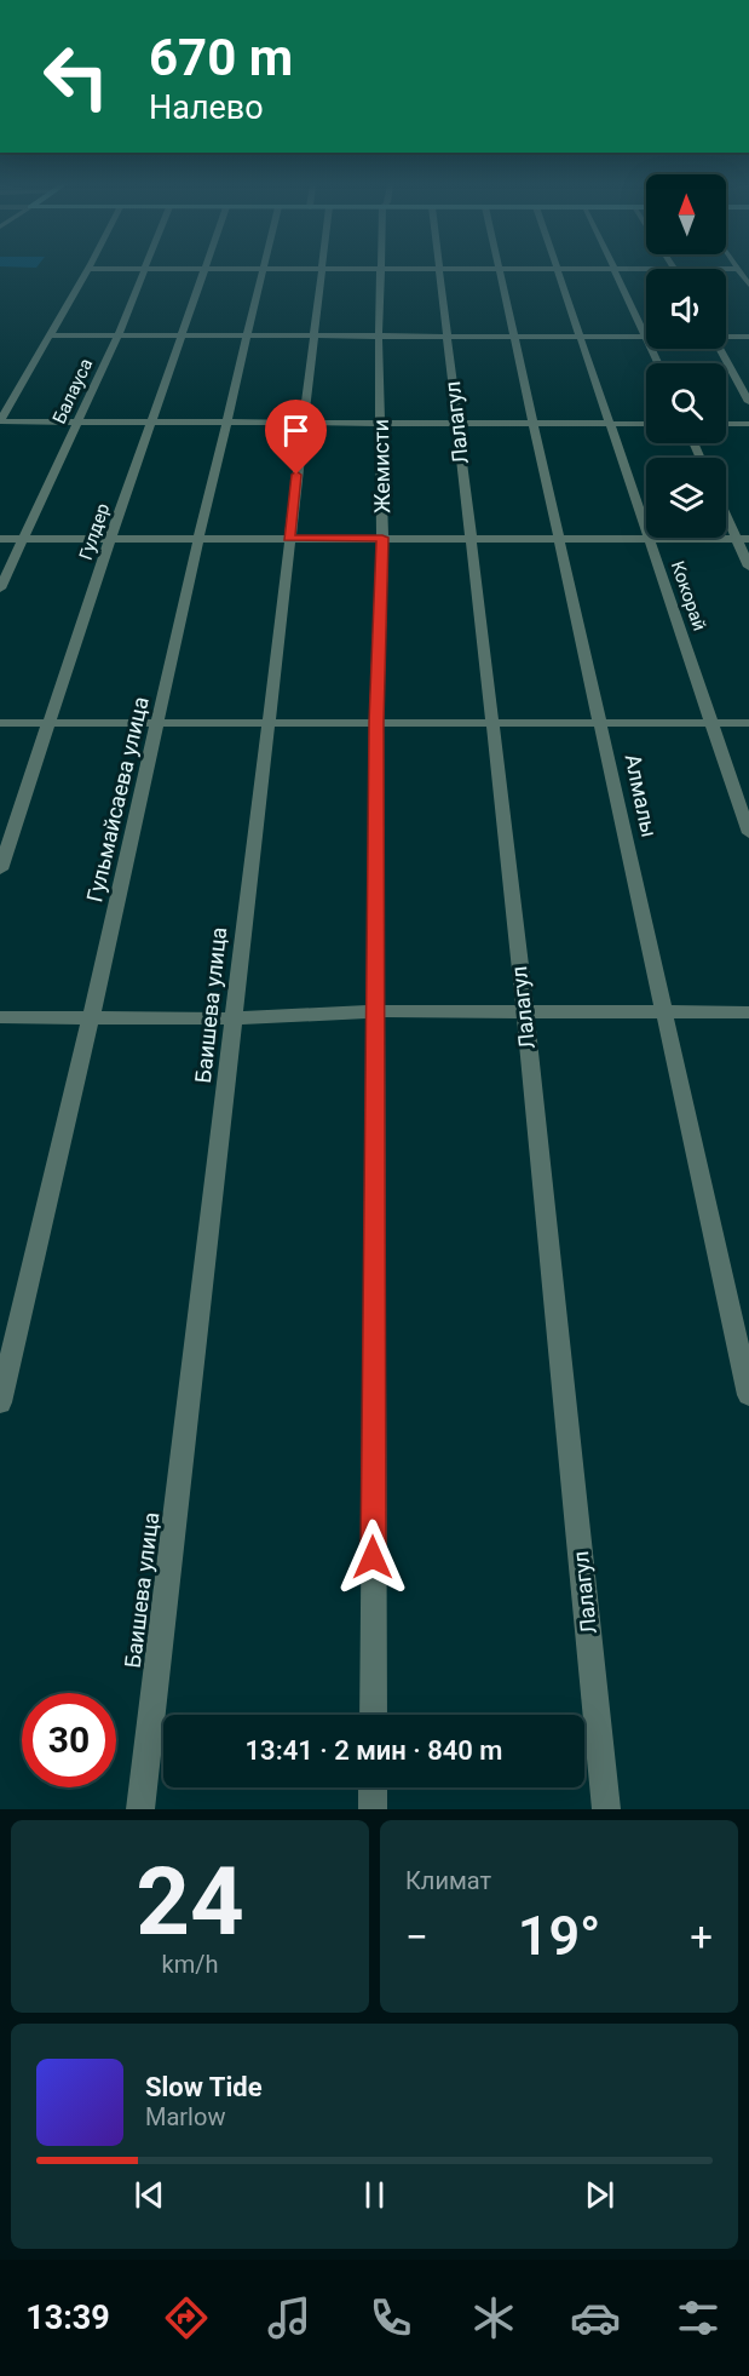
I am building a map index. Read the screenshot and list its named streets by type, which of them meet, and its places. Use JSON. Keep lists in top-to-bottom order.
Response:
{
  "streets": {
    "street": [
      "Балауса",
      "Лалагул",
      "Жемисти",
      "Гулдер",
      "Кокорай",
      "Алмалы",
      "Гульмайсаева улица",
      "Баишева улица"
    ]
  },
  "north": "top",
  "page": {
    "turn": ["670 m", "Налево"],
    "limit": "30",
    "trip": "13:41 · 2 мин · 840 m",
    "tile": [
      ["24", "km/h"],
      "Климат"
    ],
    "heat": ["−", "19°", "+"],
    "song": ["Slow Tide", "Marlow"],
    "tabs": "13:39"
  }
}
